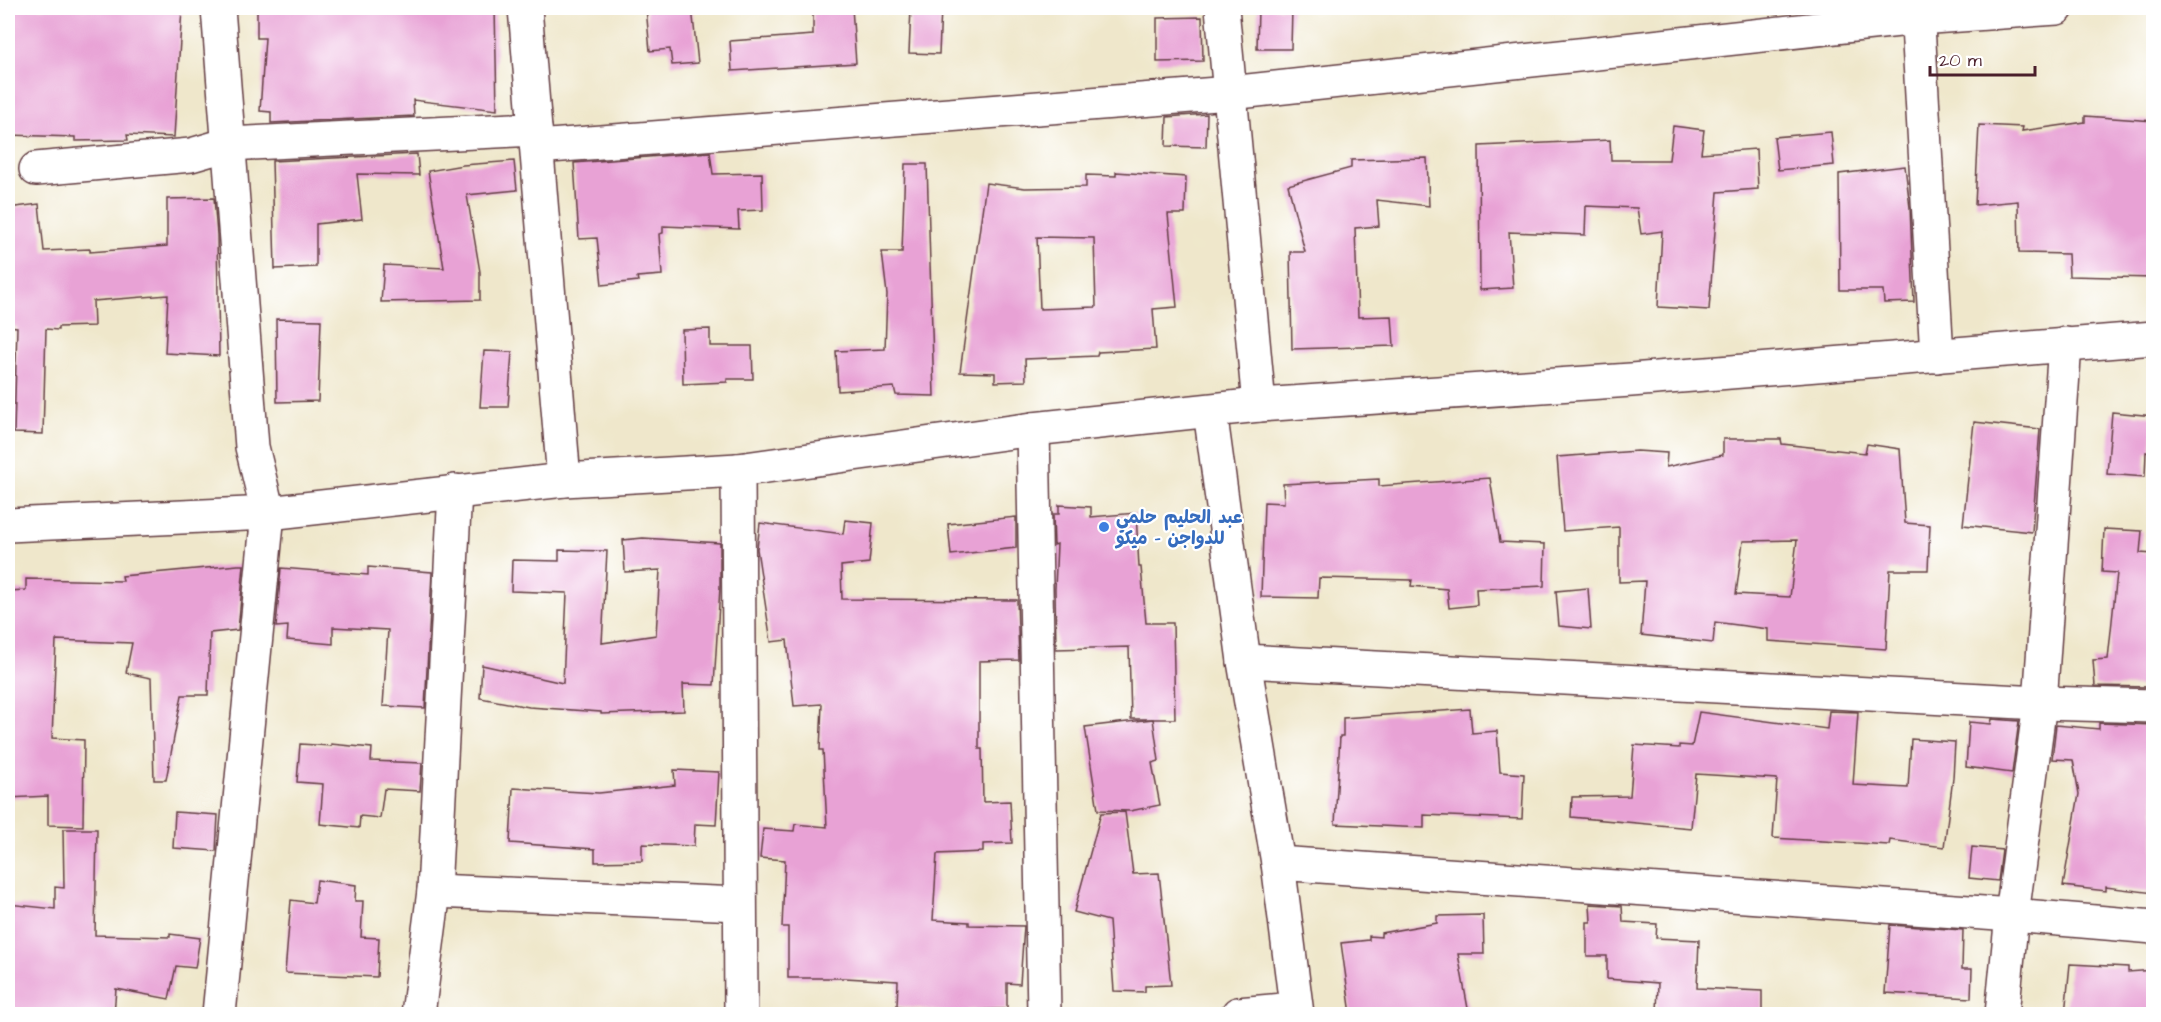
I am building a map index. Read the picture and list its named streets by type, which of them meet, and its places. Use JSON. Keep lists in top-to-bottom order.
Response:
{
  "places": ["عبد الحليم حلمي للدواجن - ميكو"],
  "scale_bar": "20 m"
}
